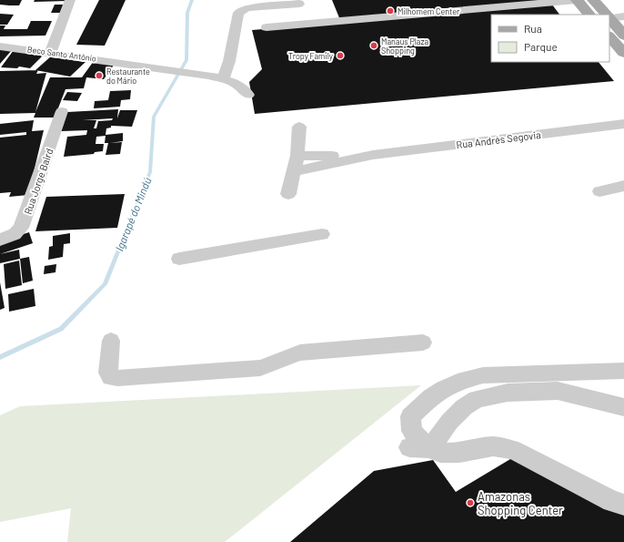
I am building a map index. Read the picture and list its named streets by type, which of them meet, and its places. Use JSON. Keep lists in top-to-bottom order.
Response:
{
  "streets": {
    "street": ["Beco Santo Antônio", "Rua Andrés Segovia", "Rua Jorge Baird"]
  },
  "water": ["Igarapé do Mindú"],
  "places": [
    "Milhomem Center",
    "Manaus Plaza Shopping",
    "Tropy Family",
    "Restaurante do Mário",
    "Amazonas Shopping Center"
  ],
  "legend": ["Rua", "Parque"]
}
